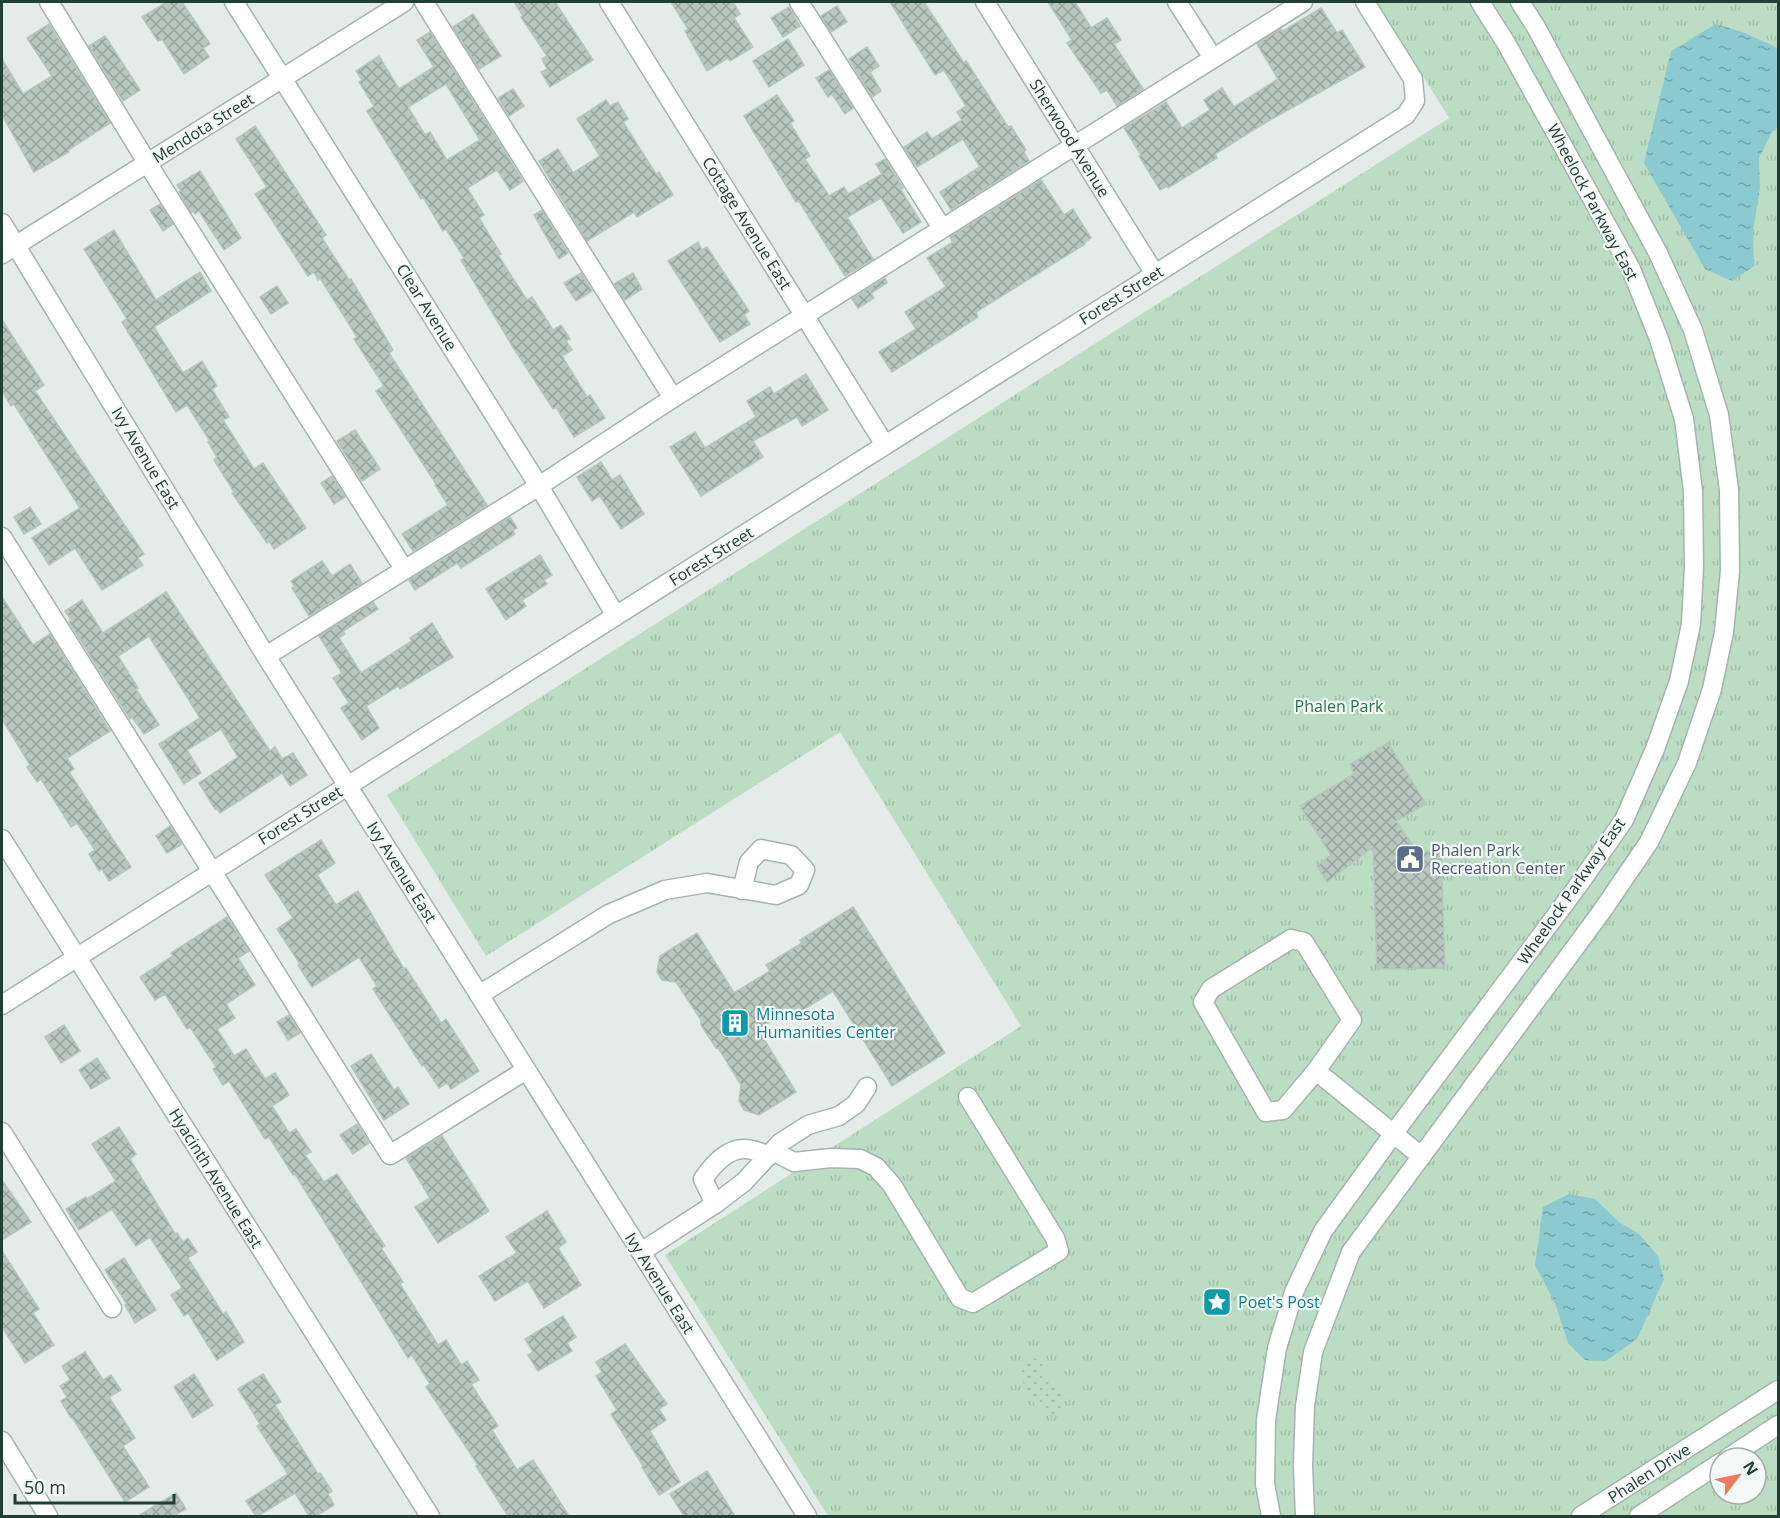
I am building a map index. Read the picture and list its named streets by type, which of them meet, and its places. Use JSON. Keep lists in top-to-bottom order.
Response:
{
  "streets": {
    "street": [
      "Mendota Street",
      "Sherwood Avenue",
      "Wheelock Parkway East",
      "Cottage Avenue East",
      "Forest Street",
      "Clear Avenue",
      "Ivy Avenue East",
      "Hyacinth Avenue East",
      "Phalen Drive"
    ]
  },
  "crossings": [
    ["Mendota Street", "Clear Avenue"],
    ["Mendota Street", "Ivy Avenue East"],
    ["Sherwood Avenue", "Forest Street"],
    ["Cottage Avenue East", "Forest Street"],
    ["Forest Street", "Clear Avenue"],
    ["Forest Street", "Ivy Avenue East"],
    ["Forest Street", "Hyacinth Avenue East"]
  ],
  "parks": ["Phalen Park"],
  "places": {
    "public building": ["Phalen Park Recreation Center"],
    "building": ["Minnesota Humanities Center"],
    "place": ["Poet's Post"]
  },
  "scale_bar": "50 m",
  "north": "top right"
}
